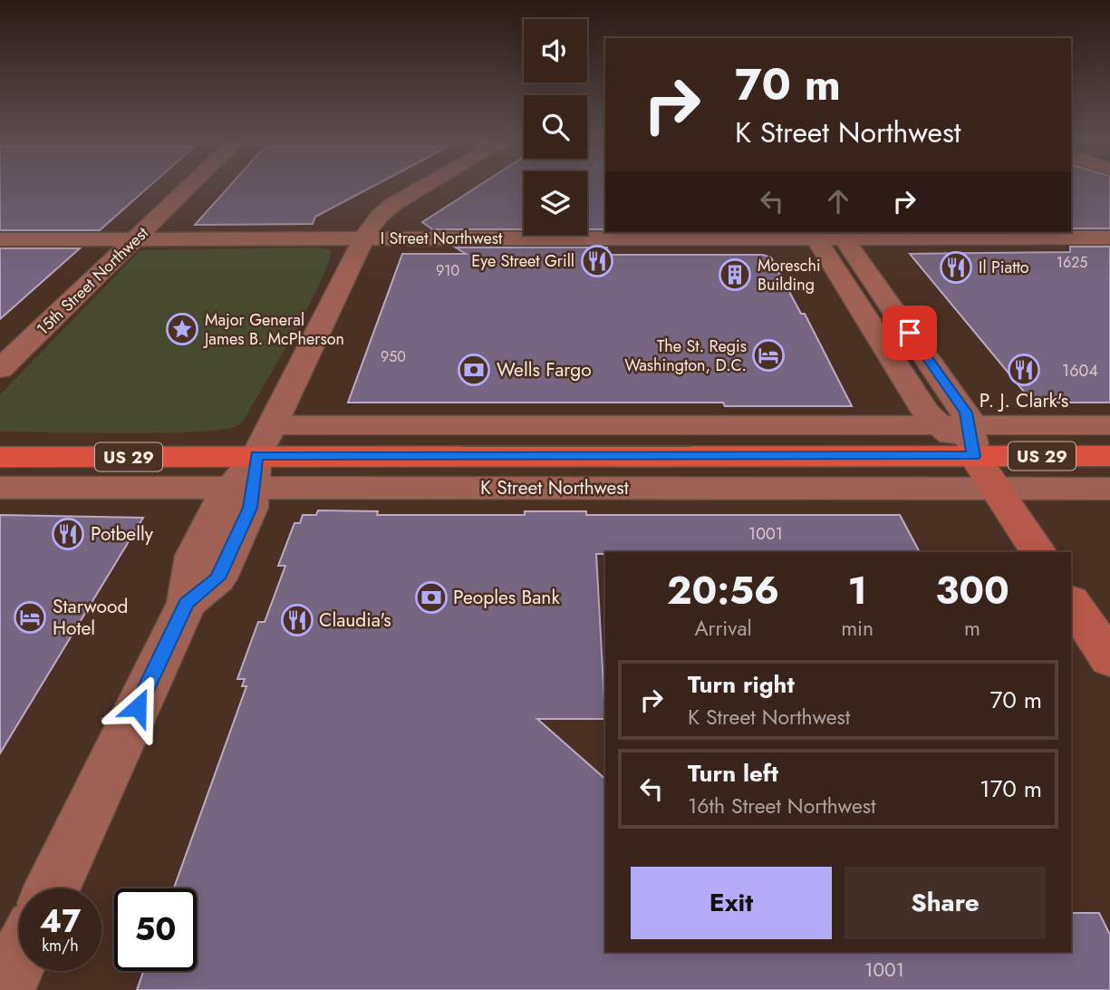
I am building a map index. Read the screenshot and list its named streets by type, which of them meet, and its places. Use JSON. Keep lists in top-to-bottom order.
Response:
{
  "streets": {
    "highway": ["US 29", "K Street Northwest"],
    "main road": ["I Street Northwest", "15th Street Northwest"]
  },
  "crossings": [
    ["I Street Northwest", "15th Street Northwest"]
  ],
  "places": {
    "restaurant": [
      "Eye Street Grill",
      "Il Piatto",
      "P. J. Clark's",
      "Potbelly",
      "Claudia's"
    ],
    "building": ["Moreschi Building"],
    "place": ["Major General James B. McPherson"],
    "hotel": ["The St. Regis Washington, D.C.", "Starwood Hotel"],
    "bank": ["Wells Fargo", "Peoples Bank"]
  },
  "house_numbers": [
    "1625",
    "910",
    "950",
    "1604",
    "1001",
    "1001"
  ],
  "page": {
    "turn": ["70 m", "K Street Northwest"],
    "eta": [
      "20:56",
      "Arrival",
      "1",
      "min",
      "300",
      "m"
    ],
    "list": [
      {
        "name": "Turn right",
        "note": "K Street Northwest",
        "value": "70 m"
      },
      {
        "name": "Turn left",
        "note": "16th Street Northwest",
        "value": "170 m"
      }
    ],
    "buttons": ["Exit", "Share"],
    "speed": "47 km/h",
    "limit": "50"
  }
}
